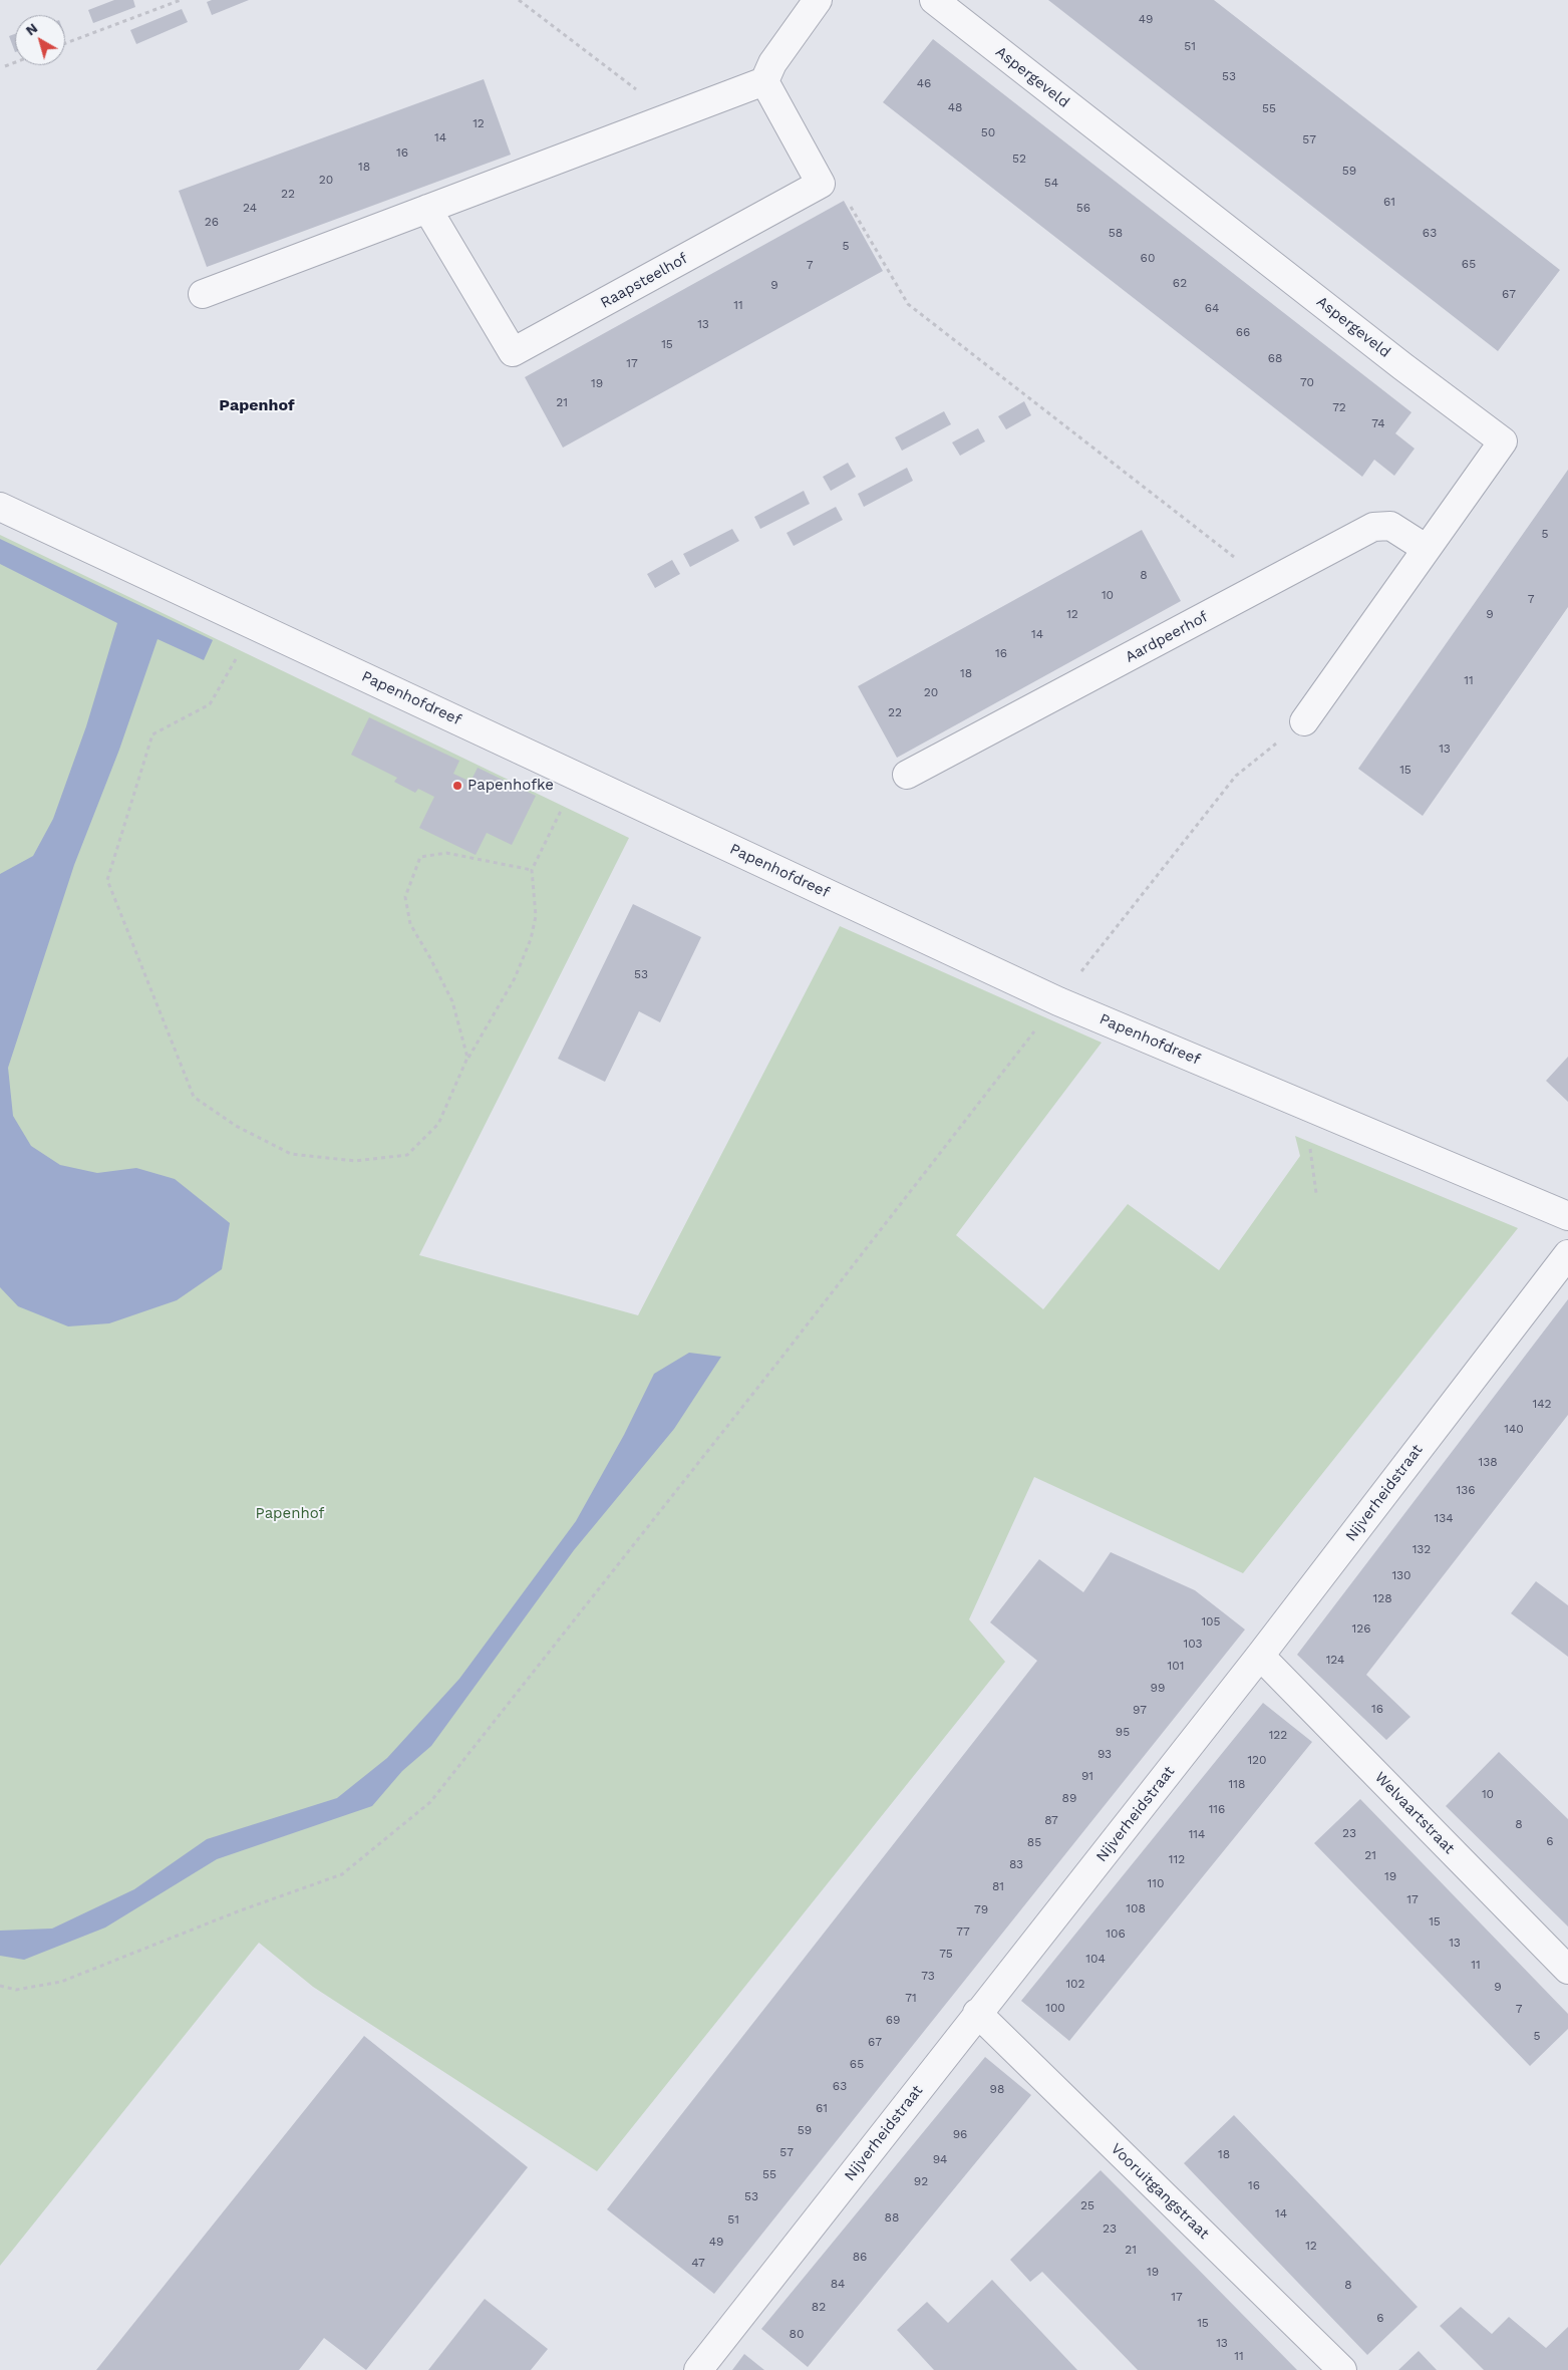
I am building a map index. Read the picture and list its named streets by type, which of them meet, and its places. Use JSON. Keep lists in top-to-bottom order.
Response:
{
  "streets": {
    "street": [
      "Aspergeveld",
      "Raapsteelhof",
      "Aardpeerhof",
      "Papenhofdreef",
      "Nijverheidstraat",
      "Welvaartstraat",
      "Vooruitgangstraat"
    ]
  },
  "crossings": [
    ["Aspergeveld", "Aardpeerhof"],
    ["Nijverheidstraat", "Welvaartstraat"],
    ["Nijverheidstraat", "Vooruitgangstraat"]
  ],
  "districts": ["Papenhof"],
  "parks": ["Papenhof"],
  "places": ["Papenhofke"],
  "house_numbers": [
    "49",
    "51",
    "53",
    "46",
    "48",
    "55",
    "12",
    "50",
    "14",
    "57",
    "16",
    "52",
    "18",
    "59",
    "20",
    "54",
    "22",
    "61",
    "24",
    "56",
    "26",
    "58",
    "63",
    "5",
    "60",
    "65",
    "7",
    "62",
    "9",
    "67",
    "11",
    "64",
    "13",
    "66",
    "15",
    "68",
    "17",
    "70",
    "19",
    "21",
    "72",
    "74",
    "5",
    "8",
    "10",
    "7",
    "12",
    "9",
    "14",
    "16",
    "18",
    "11",
    "20",
    "22",
    "13",
    "15",
    "53",
    "142",
    "140",
    "138",
    "136",
    "134",
    "132",
    "130",
    "128",
    "105",
    "126",
    "103",
    "124",
    "101",
    "99",
    "16",
    "97",
    "95",
    "122",
    "93",
    "120",
    "91",
    "118",
    "10",
    "89",
    "116",
    "87",
    "8",
    "23",
    "114",
    "6",
    "85",
    "21",
    "112",
    "83",
    "19",
    "110",
    "81",
    "17",
    "108",
    "79",
    "15",
    "77",
    "106",
    "13",
    "75",
    "104",
    "11",
    "73",
    "102",
    "9",
    "71",
    "100",
    "7",
    "69",
    "5",
    "67",
    "65",
    "63",
    "98",
    "61",
    "59",
    "96",
    "57",
    "18",
    "94",
    "55",
    "92",
    "16",
    "53",
    "25",
    "14",
    "88",
    "51",
    "23",
    "49",
    "12",
    "21",
    "86",
    "47",
    "19",
    "84",
    "8",
    "17",
    "82",
    "6",
    "15",
    "80",
    "13",
    "11"
  ],
  "north": "top left"
}
